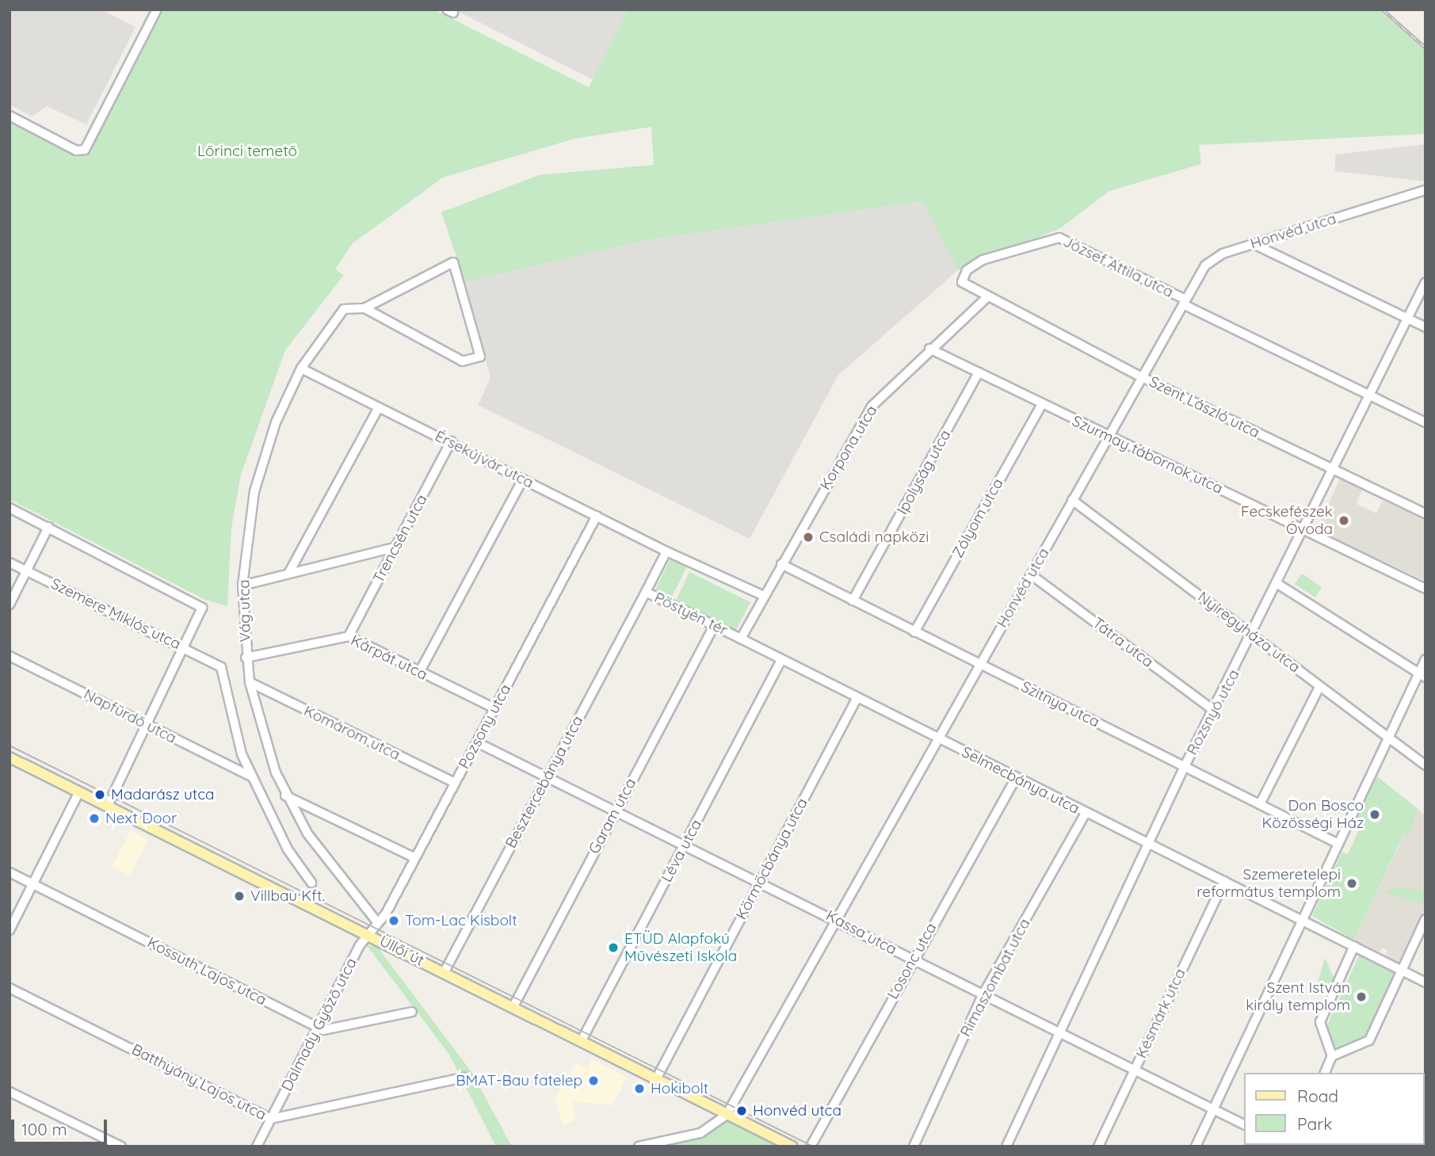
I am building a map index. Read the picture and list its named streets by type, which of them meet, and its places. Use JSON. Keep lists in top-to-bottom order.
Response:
{
  "streets": {
    "main road": ["Üllői út"],
    "street": [
      "Honvéd utca",
      "József Attila utca",
      "Szent László utca",
      "Korpona utca",
      "Szurmay tábornok utca",
      "Érsekújvár utca",
      "Ipolyság utca",
      "Zólyom utca",
      "Trencsén utca",
      "Vág utca",
      "Szemere Miklós utca",
      "Pöstyén tér",
      "Nyíregyháza utca",
      "Tátra utca",
      "Kárpát utca",
      "Szitnya utca",
      "Rozsnyó utca",
      "Napfürdő utca",
      "Pozsony utca",
      "Komárom utca",
      "Selmecbánya utca",
      "Besztercebánya utca",
      "Garam utca",
      "Léva utca",
      "Körmöcbánya utca",
      "Kassa utca",
      "Losonc utca",
      "Kossuth Lajos utca",
      "Rimaszombat utca",
      "Késmárk utca",
      "Dalmady Győző utca",
      "Batthyány Lajos utca"
    ]
  },
  "crossings": [
    ["Honvéd utca", "József Attila utca"],
    ["Honvéd utca", "Szent László utca"],
    ["Honvéd utca", "Szurmay tábornok utca"],
    ["Honvéd utca", "Nyíregyháza utca"],
    ["Honvéd utca", "Tátra utca"],
    ["Honvéd utca", "Szitnya utca"],
    ["Honvéd utca", "Selmecbánya utca"],
    ["Honvéd utca", "Kassa utca"],
    ["Honvéd utca", "Üllői út"],
    ["József Attila utca", "Szent László utca"],
    ["József Attila utca", "Korpona utca"],
    ["József Attila utca", "Rozsnyó utca"],
    ["Szent László utca", "Korpona utca"],
    ["Szent László utca", "Rozsnyó utca"],
    ["Korpona utca", "Szurmay tábornok utca"],
    ["Korpona utca", "Pöstyén tér"],
    ["Korpona utca", "Szitnya utca"],
    ["Szurmay tábornok utca", "Ipolyság utca"],
    ["Szurmay tábornok utca", "Zólyom utca"],
    ["Szurmay tábornok utca", "Rozsnyó utca"],
    ["Érsekújvár utca", "Trencsén utca"],
    ["Érsekújvár utca", "Vág utca"],
    ["Érsekújvár utca", "Pöstyén tér"],
    ["Érsekújvár utca", "Pozsony utca"],
    ["Ipolyság utca", "Szitnya utca"],
    ["Zólyom utca", "Szitnya utca"],
    ["Trencsén utca", "Kárpát utca"],
    ["Vág utca", "Kárpát utca"],
    ["Vág utca", "Pozsony utca"],
    ["Vág utca", "Komárom utca"],
    ["Szemere Miklós utca", "Napfürdő utca"],
    ["Pöstyén tér", "Selmecbánya utca"],
    ["Pöstyén tér", "Besztercebánya utca"],
    ["Pöstyén tér", "Garam utca"],
    ["Nyíregyháza utca", "Rozsnyó utca"],
    ["Tátra utca", "Rozsnyó utca"],
    ["Kárpát utca", "Pozsony utca"],
    ["Szitnya utca", "Rozsnyó utca"],
    ["Rozsnyó utca", "Selmecbánya utca"],
    ["Rozsnyó utca", "Kassa utca"],
    ["Pozsony utca", "Komárom utca"],
    ["Pozsony utca", "Kassa utca"],
    ["Pozsony utca", "Üllői út"],
    ["Pozsony utca", "Dalmady Győző utca"],
    ["Selmecbánya utca", "Léva utca"],
    ["Selmecbánya utca", "Körmöcbánya utca"],
    ["Selmecbánya utca", "Losonc utca"],
    ["Selmecbánya utca", "Rimaszombat utca"],
    ["Selmecbánya utca", "Késmárk utca"],
    ["Besztercebánya utca", "Kassa utca"],
    ["Besztercebánya utca", "Üllői út"],
    ["Garam utca", "Kassa utca"],
    ["Garam utca", "Üllői út"],
    ["Léva utca", "Kassa utca"],
    ["Léva utca", "Üllői út"],
    ["Körmöcbánya utca", "Kassa utca"],
    ["Körmöcbánya utca", "Üllői út"],
    ["Kassa utca", "Losonc utca"],
    ["Kassa utca", "Rimaszombat utca"],
    ["Kassa utca", "Késmárk utca"],
    ["Üllői út", "Dalmady Győző utca"],
    ["Kossuth Lajos utca", "Dalmady Győző utca"],
    ["Dalmady Győző utca", "Batthyány Lajos utca"]
  ],
  "parks": ["Lőrinci temető"],
  "places": [
    "Fecskefészek Óvoda",
    "Családi napközi",
    "Madarász utca",
    "Don Bosco Közösségi Ház",
    "Next Door",
    "Szemeretelepi református templom",
    "Villbau Kft.",
    "Tom-Lac Kisbolt",
    "ETÜD Alapfokú Művészeti Iskola",
    "Szent István király templom",
    "BMAT-Bau fatelep",
    "Hokibolt",
    "Honvéd utca"
  ],
  "legend": ["Road", "Park"],
  "scale_bar": "100 m"
}
